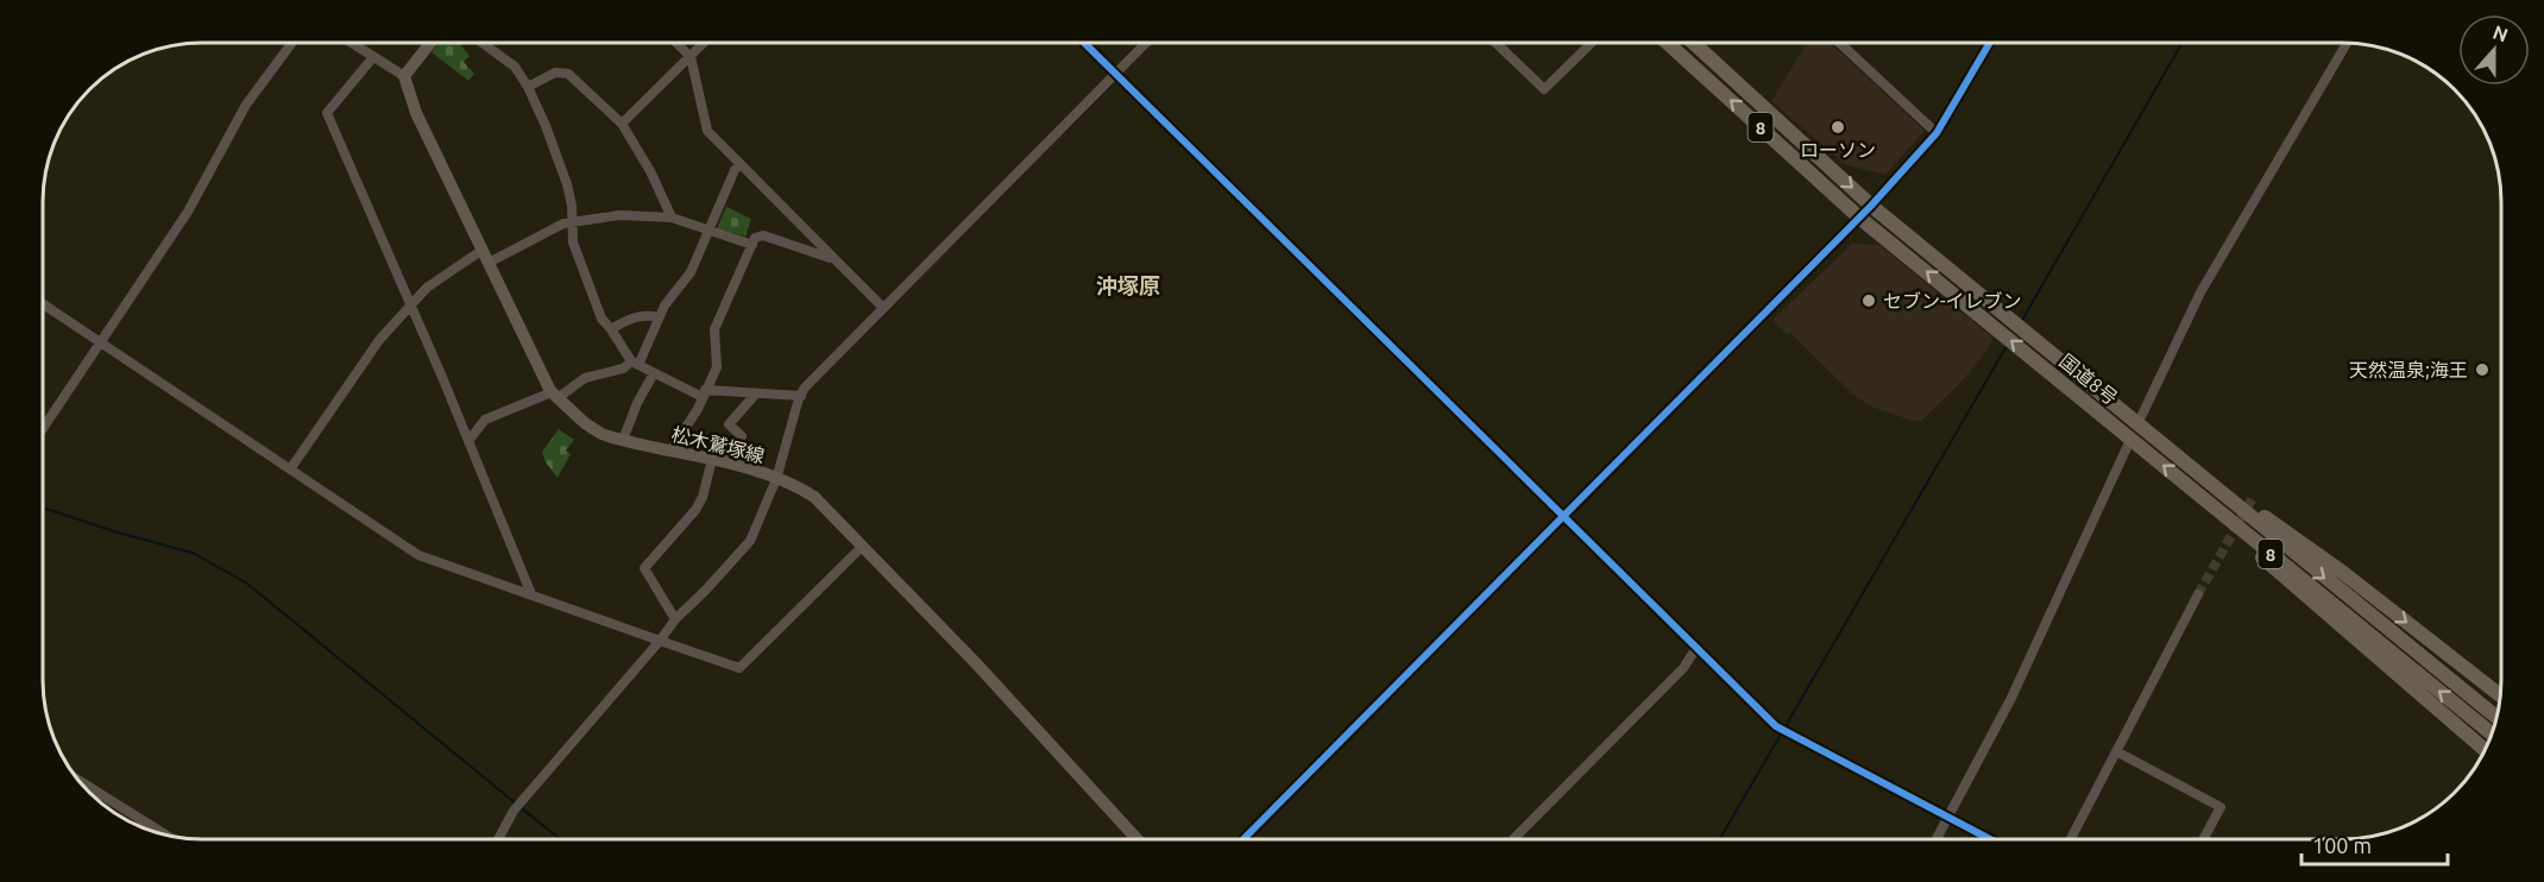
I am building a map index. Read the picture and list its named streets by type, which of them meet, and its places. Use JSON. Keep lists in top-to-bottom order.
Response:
{
  "streets": {
    "highway": ["8", "国道8号"],
    "main road": ["松木鷲塚線"]
  },
  "crossings": [
    ["8", "国道8号"]
  ],
  "districts": ["沖塚原"],
  "places": ["ローソン", "セブン-イレブン", "天然温泉;海王"],
  "scale_bar": "100 m",
  "north": "top"
}
